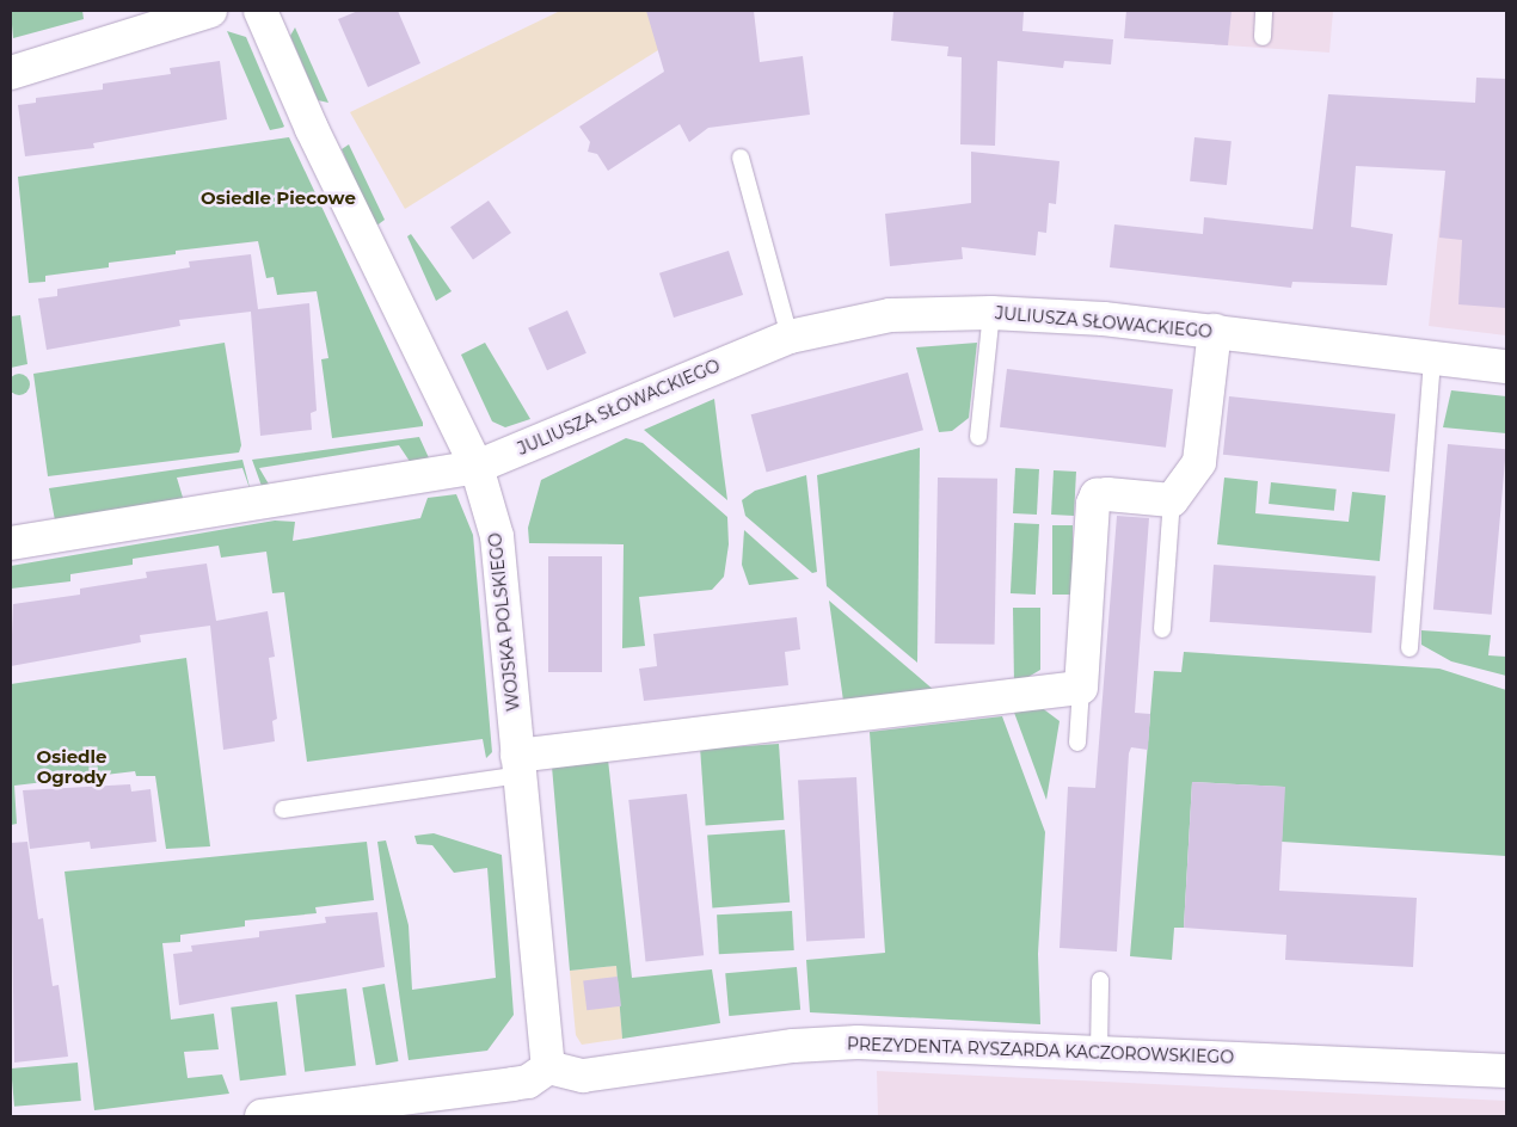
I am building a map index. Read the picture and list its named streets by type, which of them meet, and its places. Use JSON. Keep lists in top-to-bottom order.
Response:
{
  "streets": {
    "street": ["JULIUSZA SŁOWACKIEGO", "WOJSKA POLSKIEGO", "PREZYDENTA RYSZARDA KACZOROWSKIEGO"]
  },
  "crossings": [
    ["JULIUSZA SŁOWACKIEGO", "WOJSKA POLSKIEGO"],
    ["WOJSKA POLSKIEGO", "PREZYDENTA RYSZARDA KACZOROWSKIEGO"]
  ],
  "districts": ["Osiedle Piecowe", "Osiedle Ogrody"]
}
